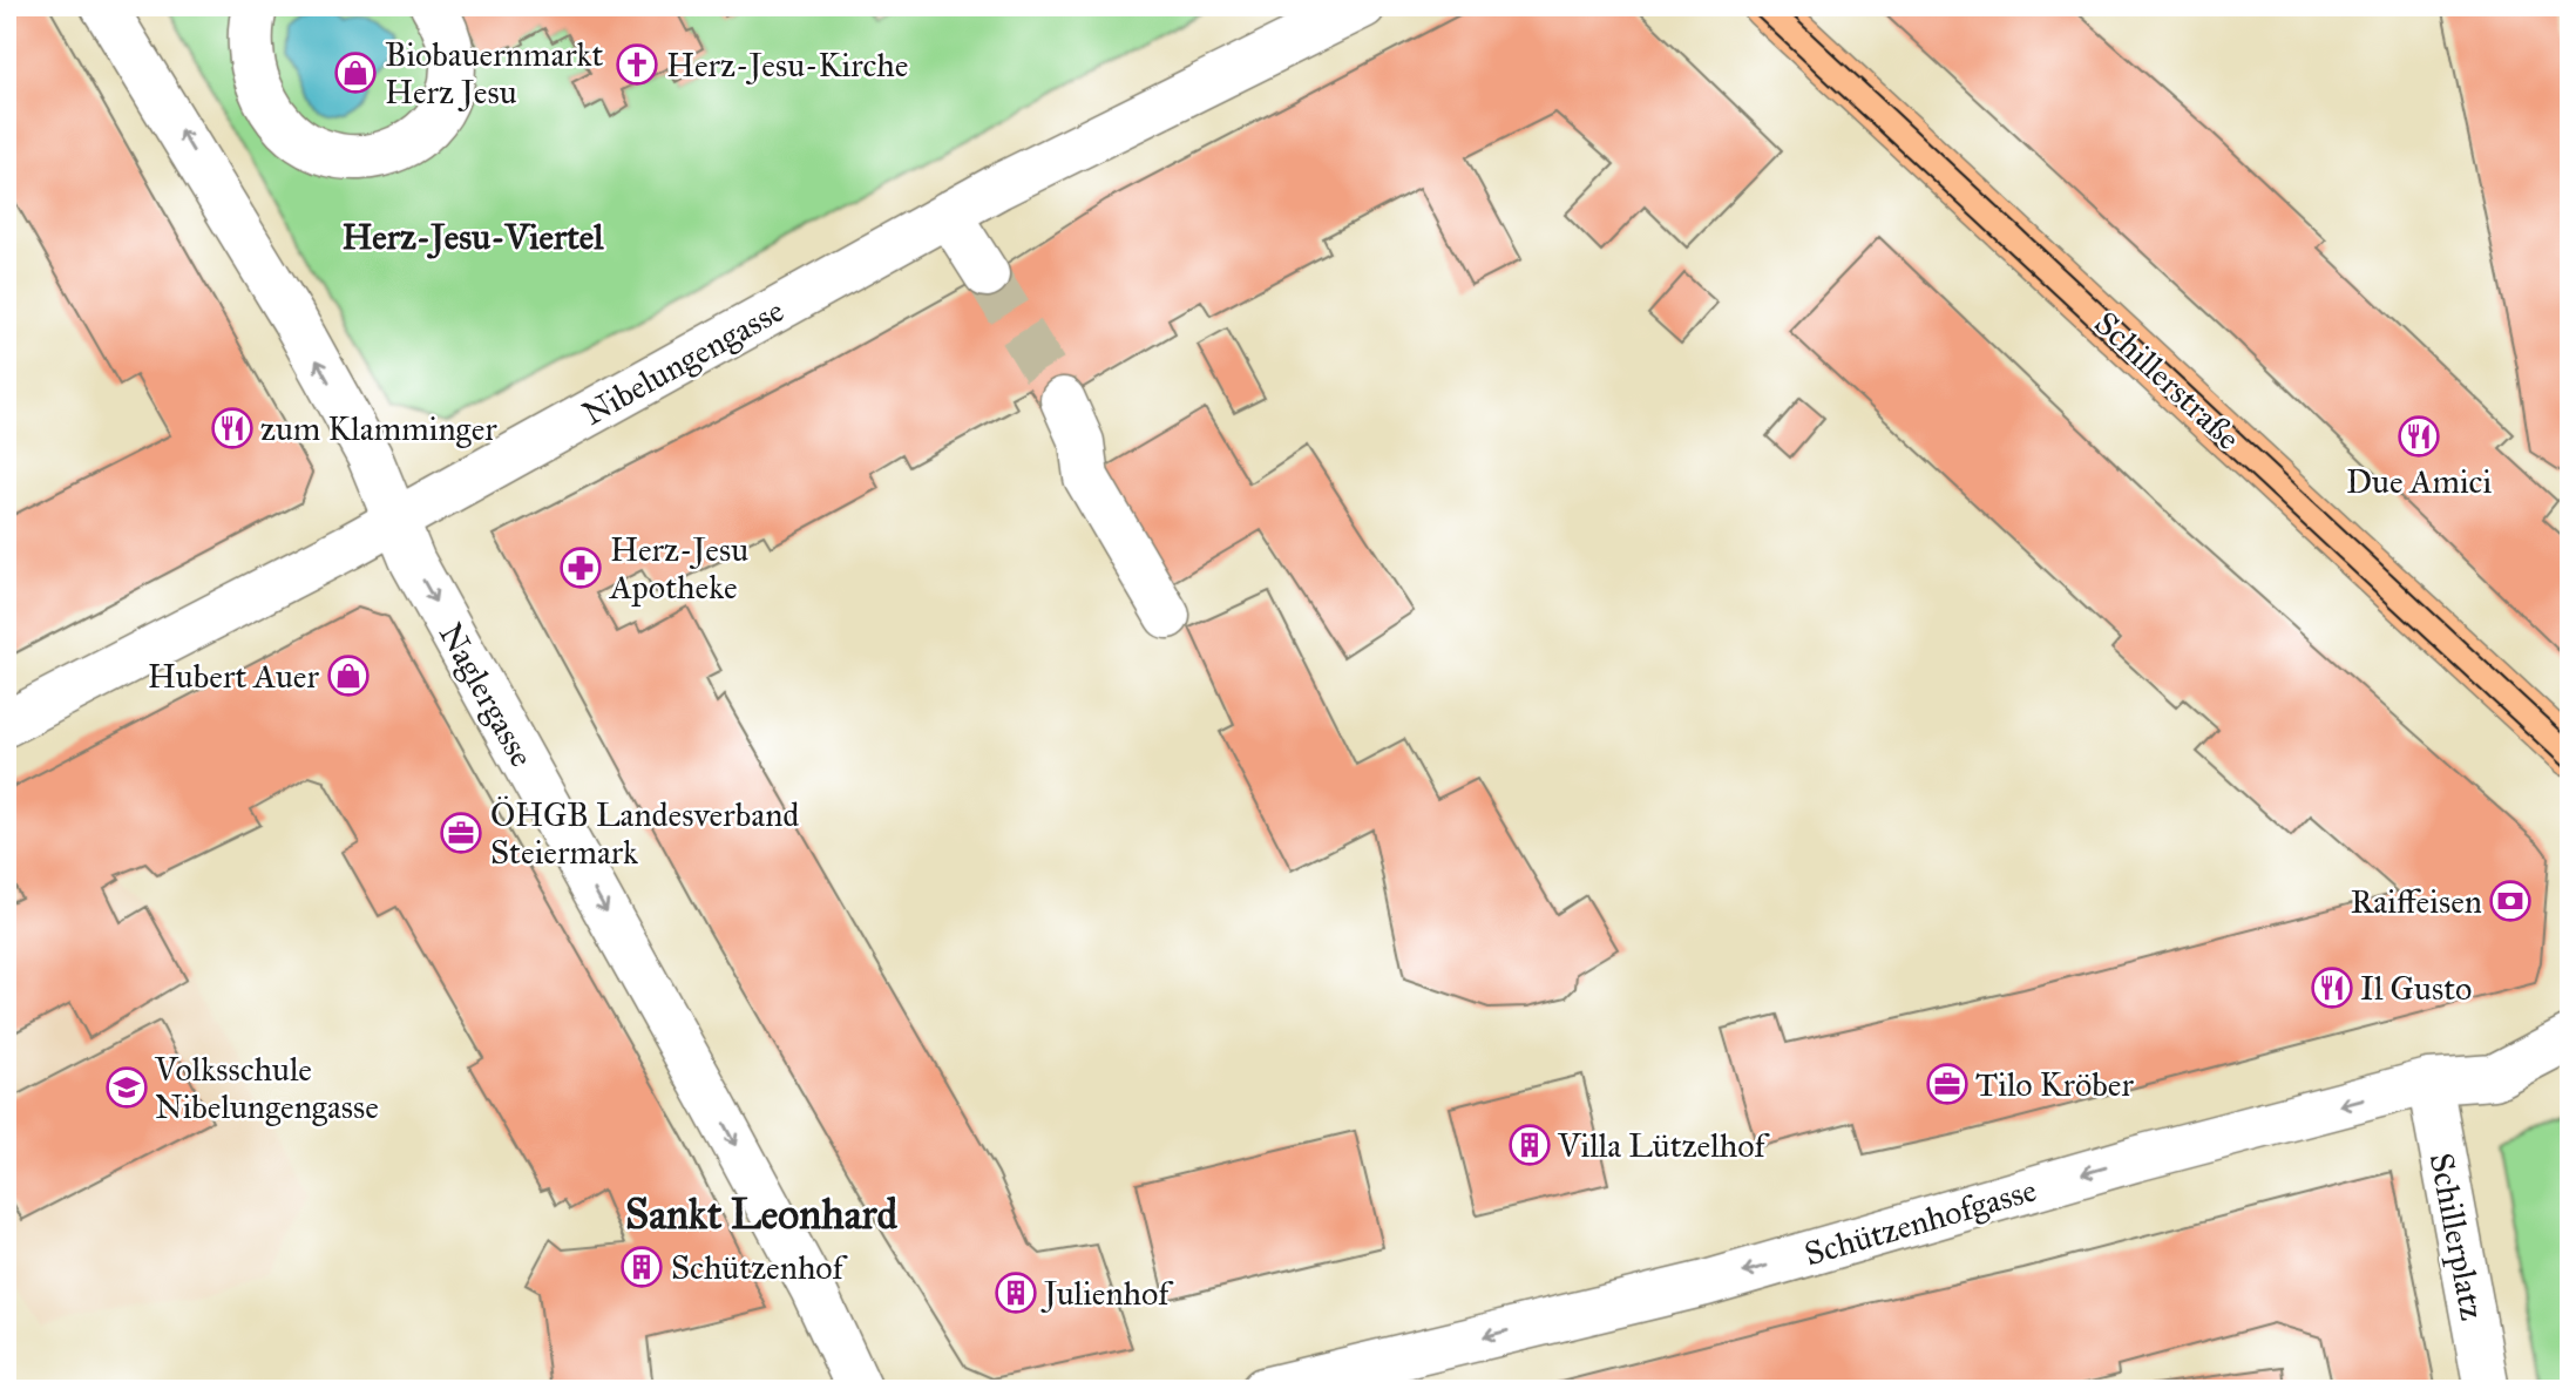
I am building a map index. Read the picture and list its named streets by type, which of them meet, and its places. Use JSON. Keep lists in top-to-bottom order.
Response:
{
  "streets": {
    "main road": ["Schillerstraße"],
    "street": [
      "Nibelungengasse",
      "Naglergasse",
      "Schützenhofgasse",
      "Schillerplatz"
    ]
  },
  "crossings": [
    ["Nibelungengasse", "Naglergasse"],
    ["Schützenhofgasse", "Schillerplatz"]
  ],
  "one_way": ["Schützenhofgasse"],
  "districts": ["Herz-Jesu-Viertel", "Sankt Leonhard"],
  "places": {
    "church": ["Herz-Jesu-Kirche"],
    "shop": ["Biobauernmarkt Herz Jesu", "Hubert Auer"],
    "restaurant": ["zum Klamminger", "Due Amici", "Il Gusto"],
    "pharmacy": ["Herz-Jesu Apotheke"],
    "office": ["ÖHGB Landesverband Steiermark", "Tilo Kröber"],
    "bank": ["Raiffeisen"],
    "school or university": ["Volksschule Nibelungengasse"],
    "building": ["Villa Lützelhof", "Schützenhof", "Julienhof"]
  }
}
